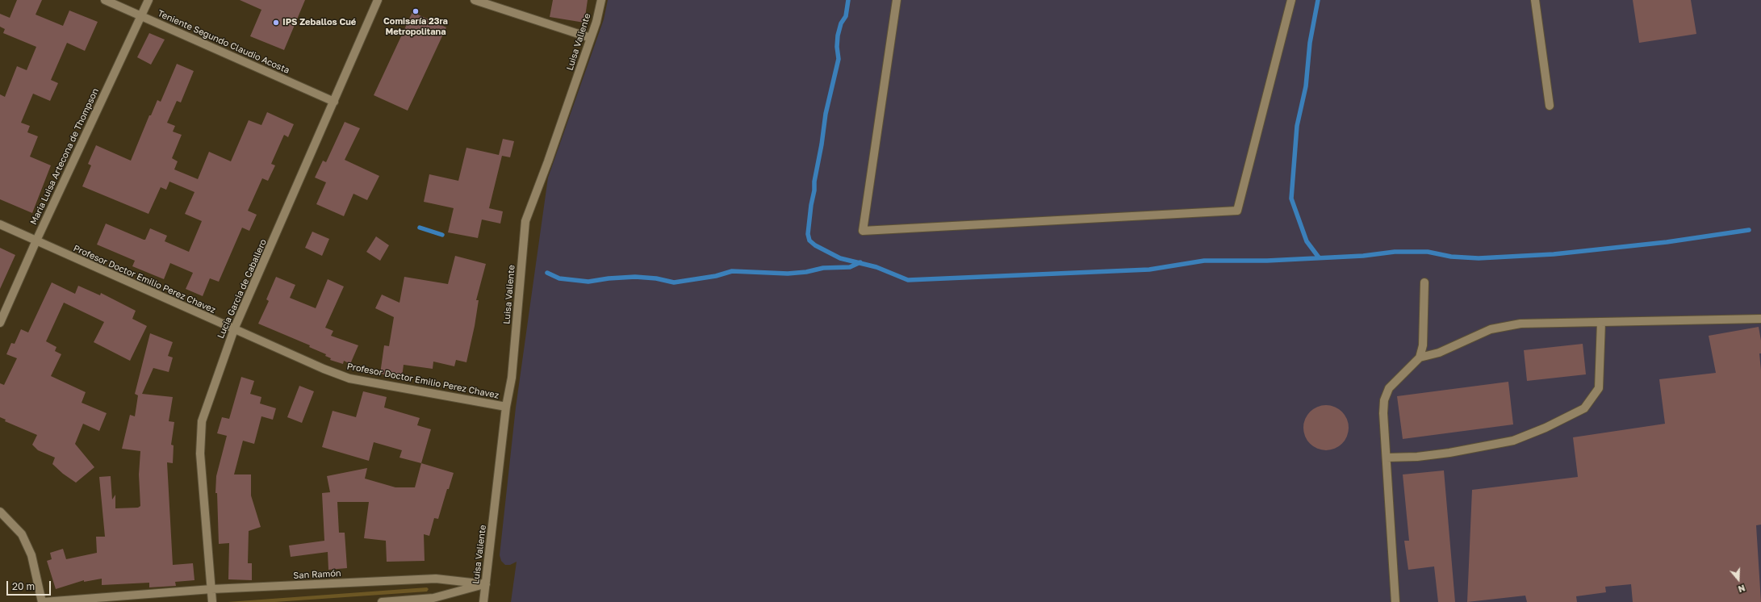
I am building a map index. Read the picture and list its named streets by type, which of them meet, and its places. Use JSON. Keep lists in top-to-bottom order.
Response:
{
  "streets": {
    "street": [
      "Teniente Segundo Claudio Acosta",
      "Luisa Valiente",
      "Maria Luisa Artecona de Thompson",
      "Profesor Doctor Emilio Perez Chavez",
      "Lucia Garcia de Caballero",
      "San Ramón"
    ]
  },
  "crossings": [
    ["Teniente Segundo Claudio Acosta", "Maria Luisa Artecona de Thompson"],
    ["Teniente Segundo Claudio Acosta", "Lucia Garcia de Caballero"],
    ["Luisa Valiente", "Profesor Doctor Emilio Perez Chavez"],
    ["Luisa Valiente", "San Ramón"],
    ["Maria Luisa Artecona de Thompson", "Profesor Doctor Emilio Perez Chavez"],
    ["Profesor Doctor Emilio Perez Chavez", "Lucia Garcia de Caballero"],
    ["Lucia Garcia de Caballero", "San Ramón"]
  ],
  "places": ["Comisaría 23ra Metropolitana", "IPS Zeballos Cué"],
  "scale_bar": "20 m",
  "north": "bottom"
}
